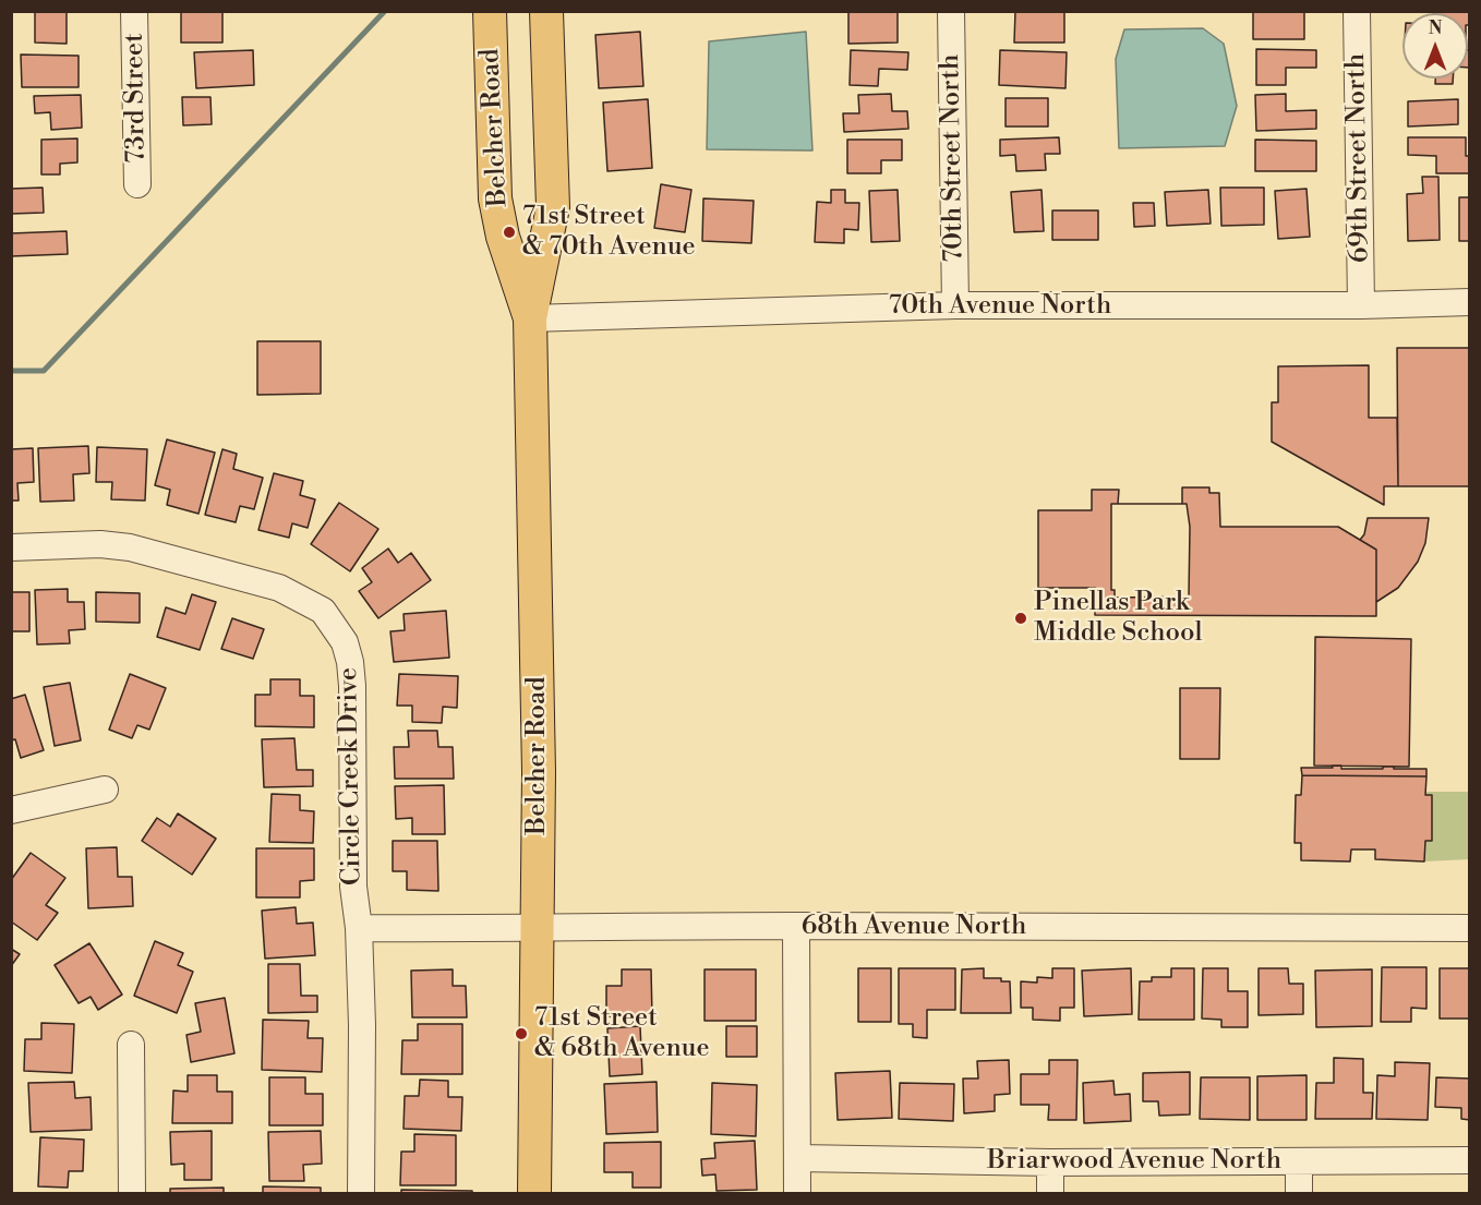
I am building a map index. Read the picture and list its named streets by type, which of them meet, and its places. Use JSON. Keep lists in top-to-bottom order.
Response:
{
  "streets": {
    "main road": ["Belcher Road"],
    "street": [
      "73rd Street",
      "70th Street North",
      "69th Street North",
      "70th Avenue North",
      "Circle Creek Drive",
      "68th Avenue North",
      "Briarwood Avenue North"
    ]
  },
  "crossings": [
    ["Belcher Road", "70th Avenue North"],
    ["Belcher Road", "68th Avenue North"],
    ["70th Street North", "70th Avenue North"],
    ["69th Street North", "70th Avenue North"],
    ["Circle Creek Drive", "68th Avenue North"]
  ],
  "places": ["71st Street & 70th Avenue", "Pinellas Park Middle School", "71st Street & 68th Avenue"],
  "north": "top"
}
